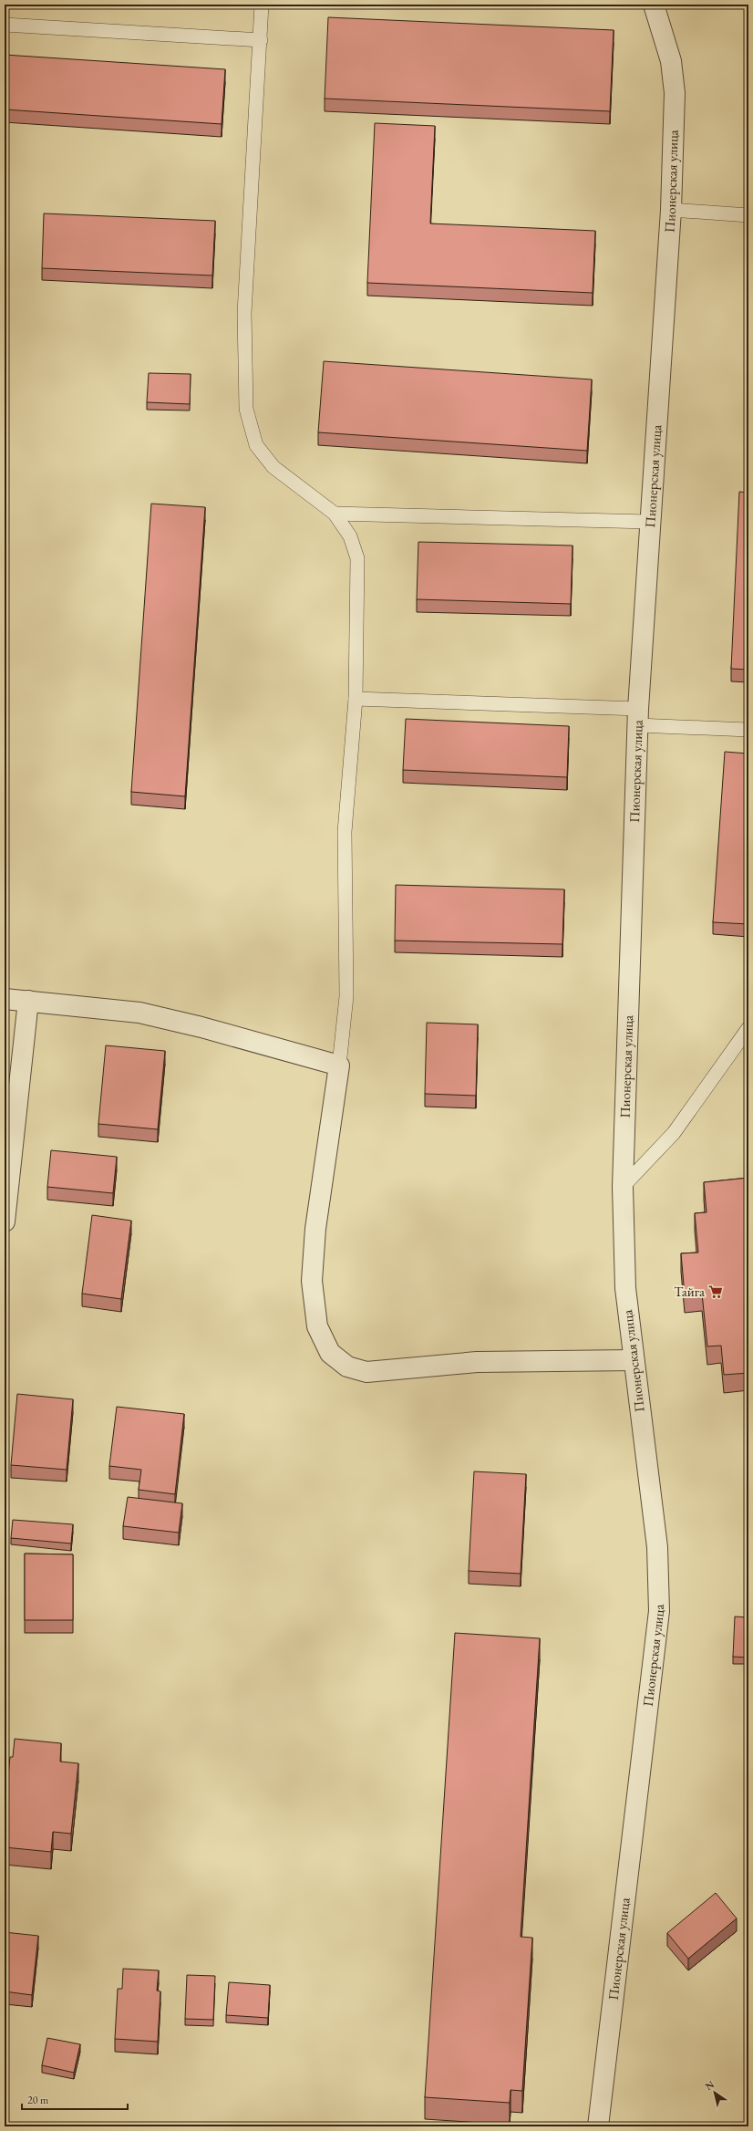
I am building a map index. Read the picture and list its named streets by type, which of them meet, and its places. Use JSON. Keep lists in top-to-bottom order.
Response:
{
  "streets": {
    "street": ["Пионерская улица"]
  },
  "places": {
    "supermarket": ["Тайга"]
  },
  "scale_bar": "20 m",
  "north": "top left"
}
